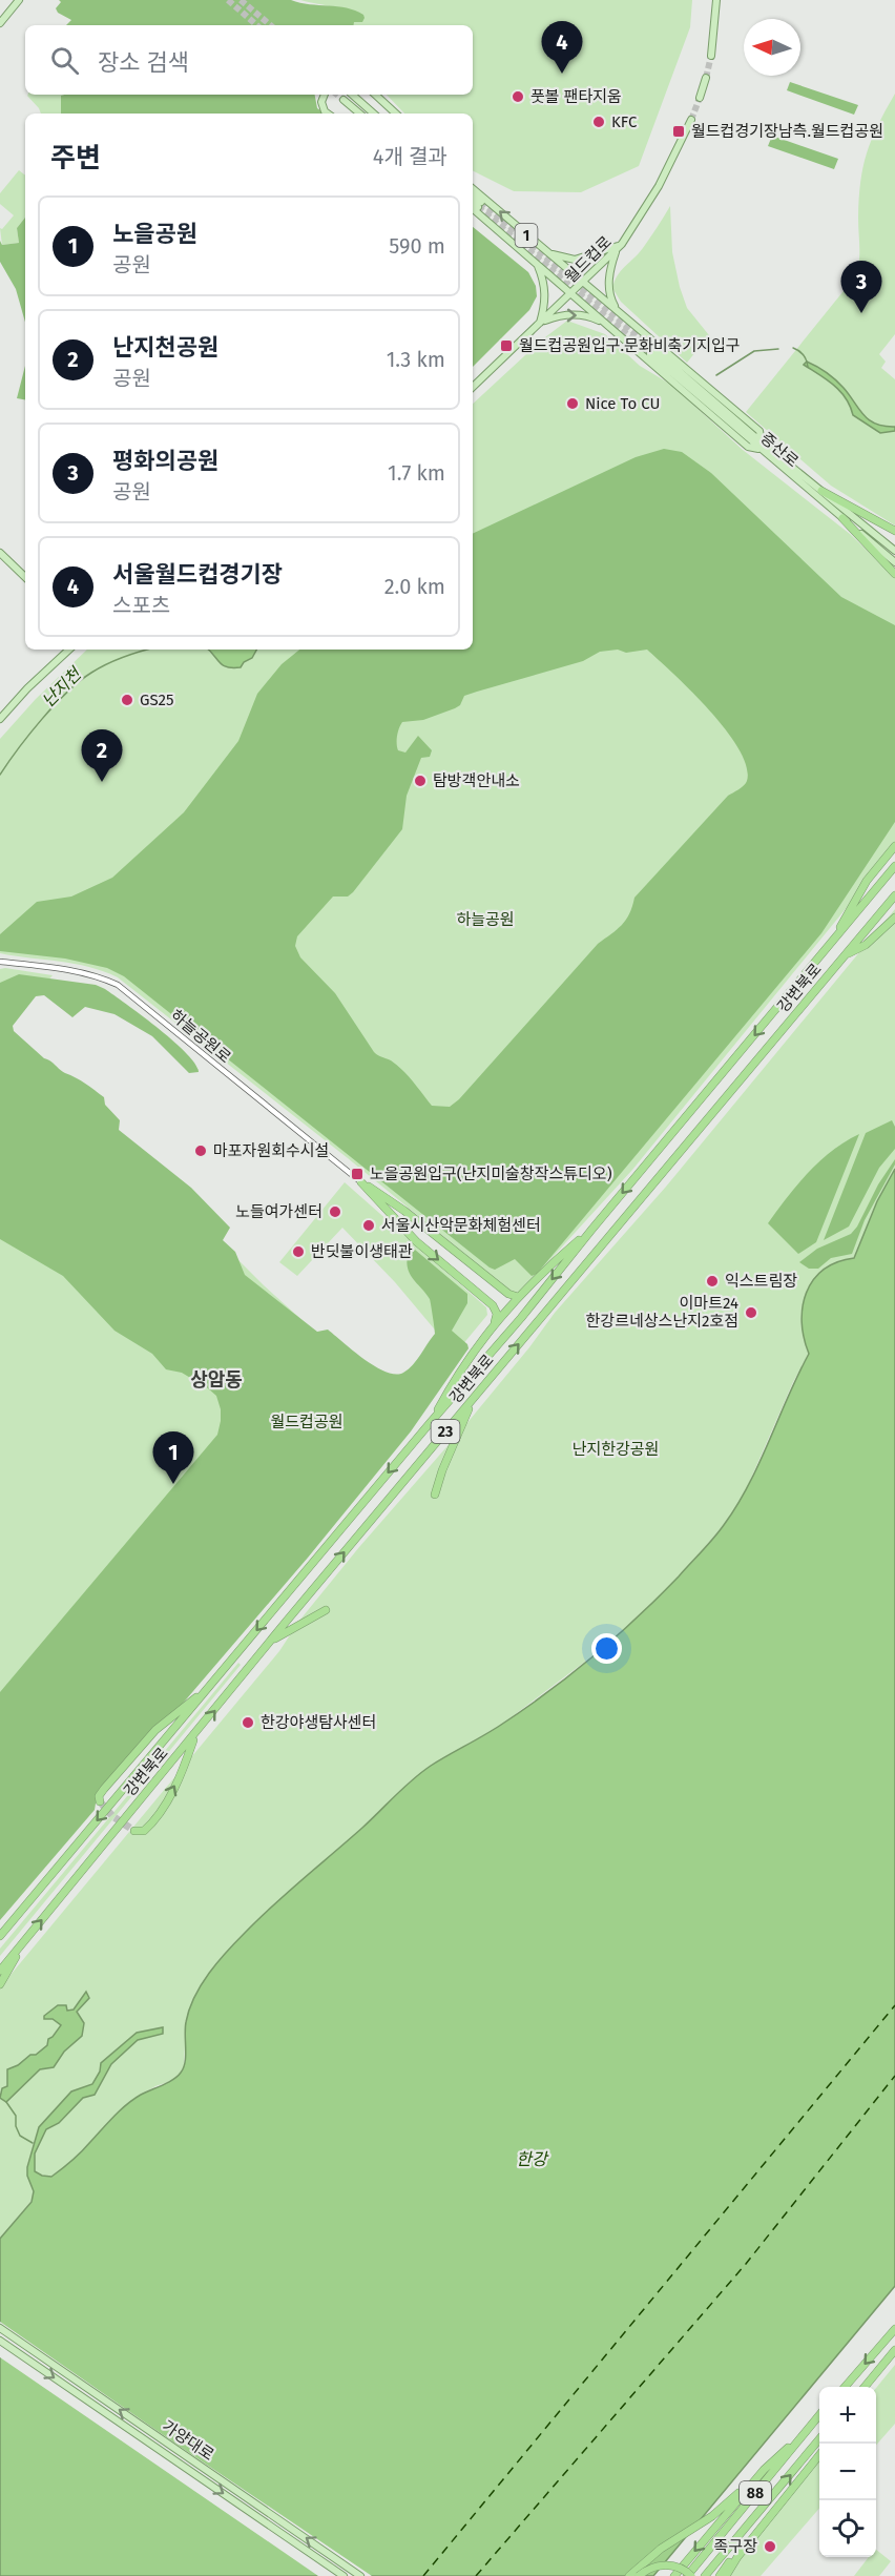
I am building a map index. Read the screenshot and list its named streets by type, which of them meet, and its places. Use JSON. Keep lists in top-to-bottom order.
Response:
{
  "streets": {
    "highway": ["강변북로", "23", "88"],
    "main road": [
      "1",
      "월드컵로",
      "증산로",
      "가양대로"
    ],
    "street": ["하늘공원로"]
  },
  "crossings": [
    ["1", "월드컵로"]
  ],
  "districts": ["상암동"],
  "water": ["난지천", "한강"],
  "parks": ["하늘공원", "월드컵공원", "난지한강공원"],
  "places": {
    "other": [
      "풋볼 팬타지움",
      "KFC",
      "Nice To CU",
      "GS25",
      "탐방객안내소",
      "마포자원회수시설",
      "노들여가센터",
      "서울시산악문화체험센터",
      "반딧불이생태관",
      "익스트림장",
      "이마트24 한강르네상스난지2호점",
      "한강야생탐사센터",
      "족구장"
    ],
    "transit": ["월드컵경기장남측.월드컵공원", "월드컵공원입구.문화비축기지입구", "노을공원입구(난지미술창작스튜디오)"]
  },
  "north": "left",
  "page": {
    "pins": [
      "4",
      "3",
      "2",
      "1"
    ],
    "search": "장소 검색",
    "heading": ["주변", "4개 결과"],
    "list": [
      {
        "mark": "1",
        "name": "노을공원",
        "note": "공원",
        "value": "590 m"
      },
      {
        "mark": "2",
        "name": "난지천공원",
        "note": "공원",
        "value": "1.3 km"
      },
      {
        "mark": "3",
        "name": "평화의공원",
        "note": "공원",
        "value": "1.7 km"
      },
      {
        "mark": "4",
        "name": "서울월드컵경기장",
        "note": "스포츠",
        "value": "2.0 km"
      }
    ],
    "map_buttons": ["+", "−"]
  }
}
